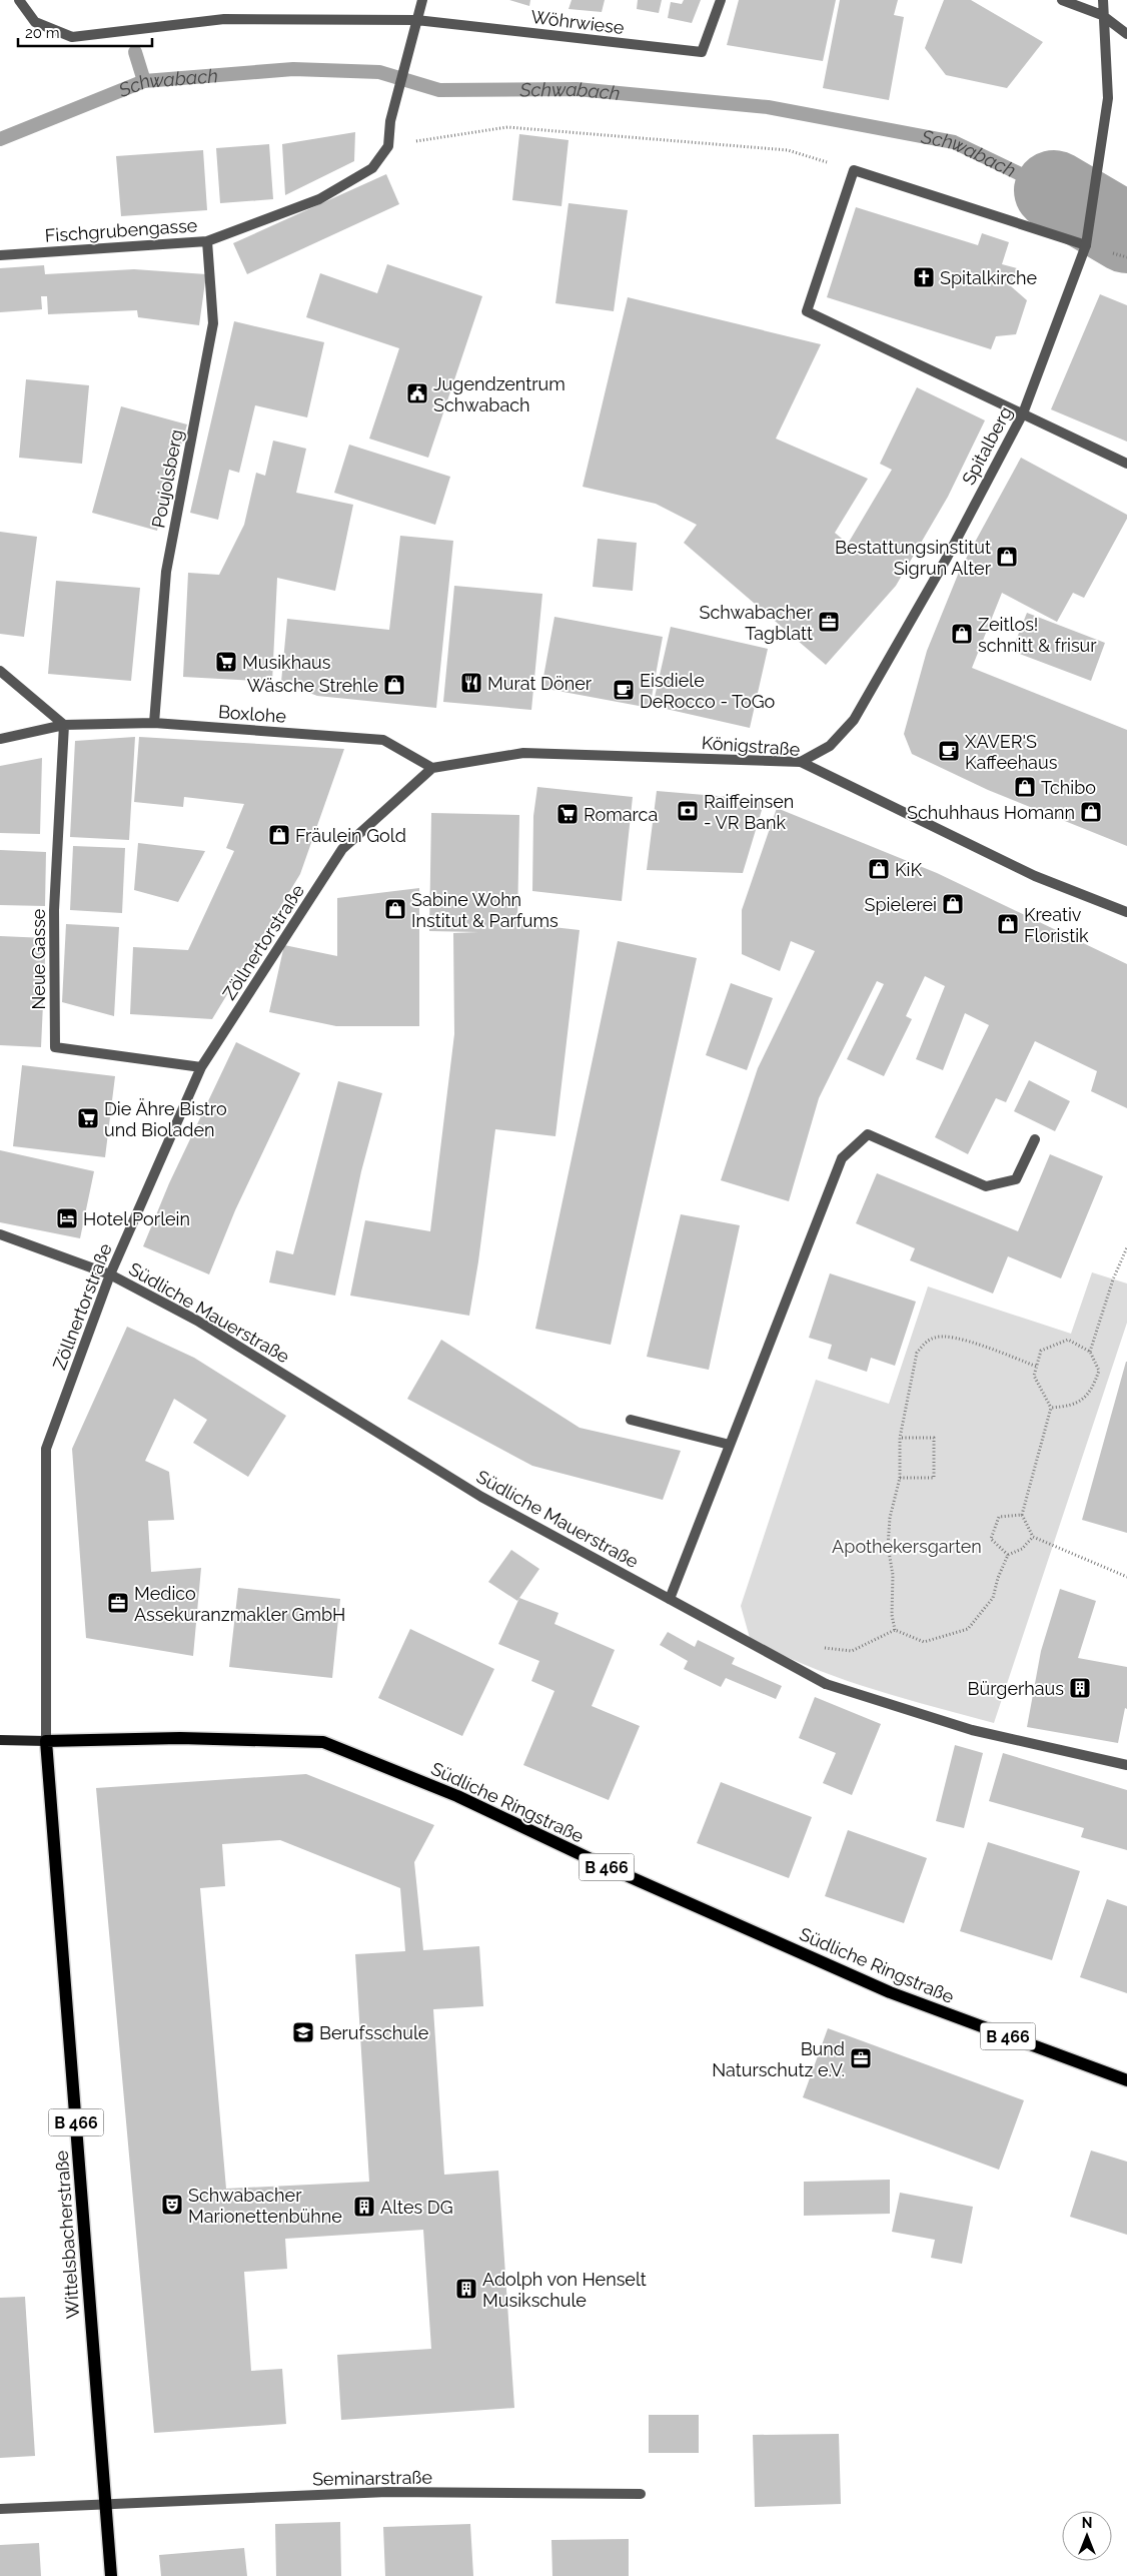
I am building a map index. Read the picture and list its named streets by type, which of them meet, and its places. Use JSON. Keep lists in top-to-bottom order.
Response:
{
  "streets": {
    "main road": ["Südliche Ringstraße", "B 466", "Wittelsbacherstraße"],
    "street": [
      "Wöhrwiese",
      "Fischgrubengasse",
      "Spitalberg",
      "Poujolsberg",
      "Boxlohe",
      "Königstraße",
      "Zöllnertorstraße",
      "Neue Gasse",
      "Südliche Mauerstraße",
      "Seminarstraße"
    ]
  },
  "crossings": [
    ["Fischgrubengasse", "Poujolsberg"],
    ["Spitalberg", "Königstraße"],
    ["Poujolsberg", "Boxlohe"],
    ["Boxlohe", "Königstraße"],
    ["Boxlohe", "Zöllnertorstraße"],
    ["Boxlohe", "Neue Gasse"],
    ["Königstraße", "Zöllnertorstraße"],
    ["Zöllnertorstraße", "Neue Gasse"],
    ["Zöllnertorstraße", "Südliche Mauerstraße"],
    ["Zöllnertorstraße", "Südliche Ringstraße"],
    ["Zöllnertorstraße", "Wittelsbacherstraße"],
    ["Südliche Ringstraße", "Wittelsbacherstraße"],
    ["Wittelsbacherstraße", "Seminarstraße"]
  ],
  "water": ["Schwabach"],
  "parks": ["Apothekersgarten"],
  "places": {
    "church": ["Spitalkirche"],
    "public building": ["Jugendzentrum Schwabach"],
    "shop": [
      "Bestattungsinstitut Sigrun Alter",
      "Zeitlos! schnitt & frisur",
      "Wäsche Strehle",
      "Tchibo",
      "Schuhhaus Homann",
      "Fräulein Gold",
      "KiK",
      "Spielerei",
      "Sabine Wohn Institut & Parfums",
      "Kreativ Floristik"
    ],
    "office": ["Schwabacher Tagblatt", "Medico Assekuranzmakler GmbH", "Bund Naturschutz e.V."],
    "supermarket": ["Musikhaus", "Romarca", "Die Ähre Bistro und Bioladen"],
    "restaurant": ["Murat Döner"],
    "cafe": ["Eisdiele DeRocco - ToGo", "XAVER'S Kaffeehaus"],
    "bank": ["Raiffeinsen - VR Bank"],
    "hotel": ["Hotel Porlein"],
    "building": ["Bürgerhaus", "Altes DG", "Adolph von Henselt Musikschule"],
    "school or university": ["Berufsschule"],
    "theatre": ["Schwabacher Marionettenbühne"]
  },
  "scale_bar": "20 m",
  "north": "top"
}
